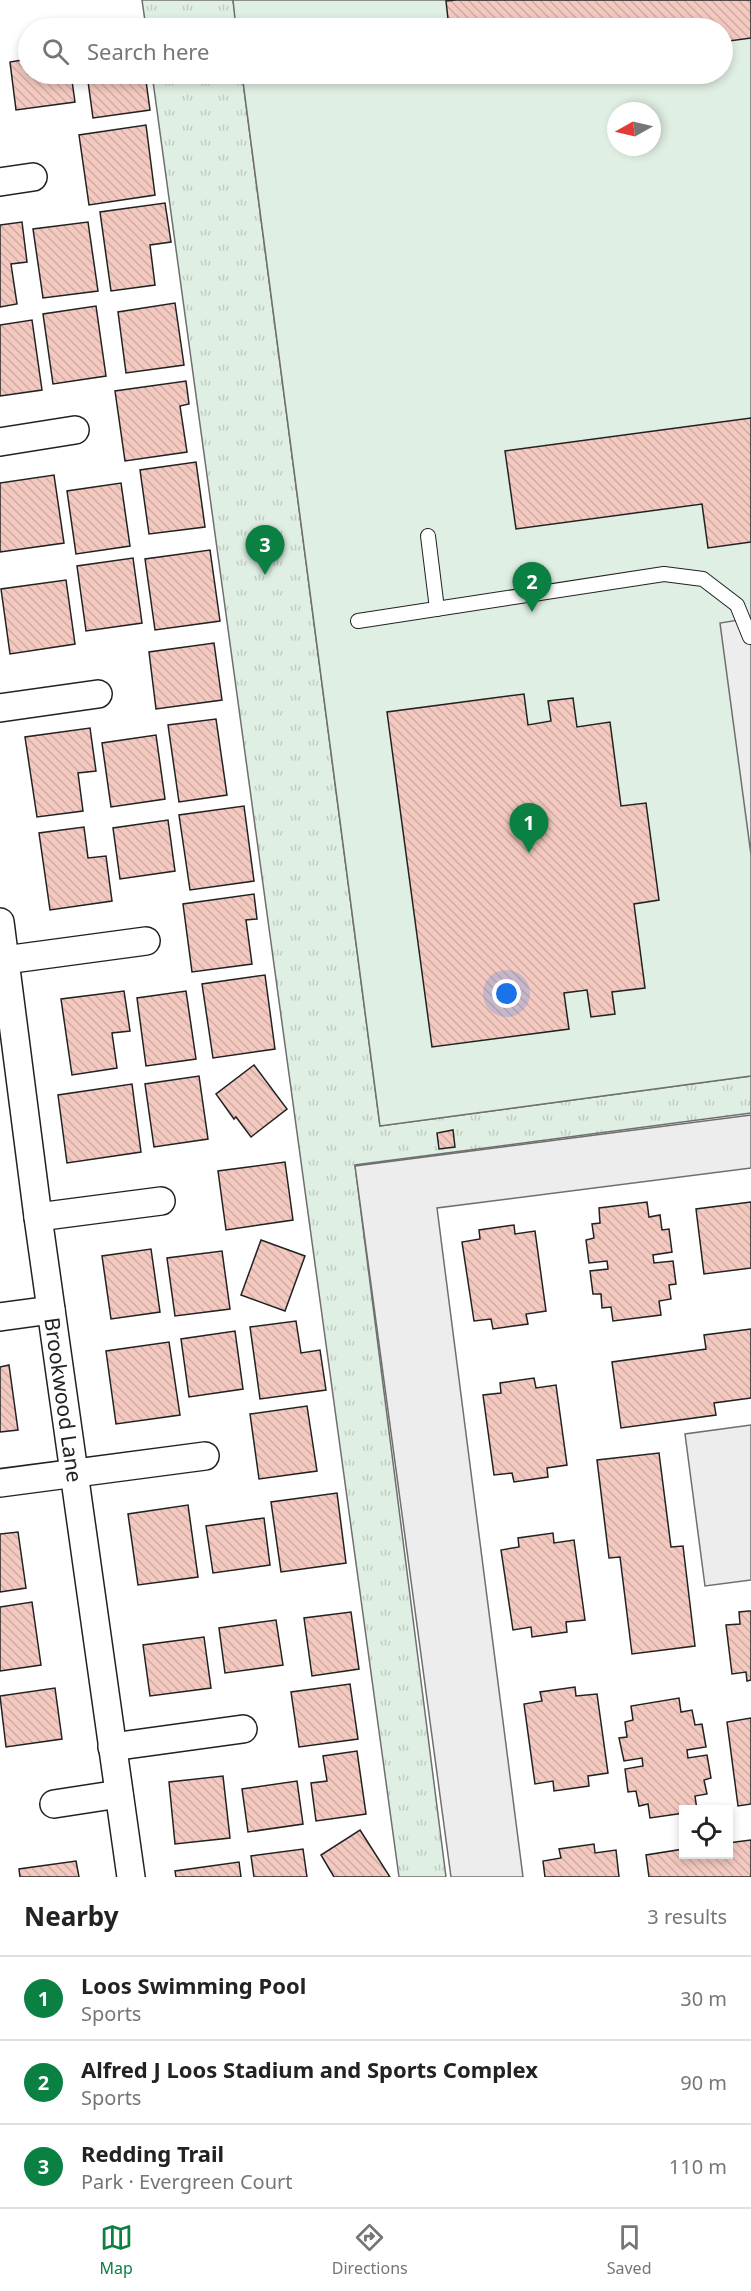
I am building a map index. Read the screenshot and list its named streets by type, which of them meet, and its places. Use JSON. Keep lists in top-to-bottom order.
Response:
{
  "streets": {
    "street": ["Brookwood Lane"]
  },
  "north": "left",
  "page": {
    "search": "Search here",
    "pins": ["3", "2", "1"],
    "heading": ["Nearby", "3 results"],
    "list": [
      {
        "mark": "1",
        "name": "Loos Swimming Pool",
        "note": "Sports",
        "value": "30 m"
      },
      {
        "mark": "2",
        "name": "Alfred J Loos Stadium and Sports Complex",
        "note": "Sports",
        "value": "90 m"
      },
      {
        "mark": "3",
        "name": "Redding Trail",
        "note": "Park · Evergreen Court",
        "value": "110 m"
      }
    ],
    "nav": ["Map", "Directions", "Saved"]
  }
}
